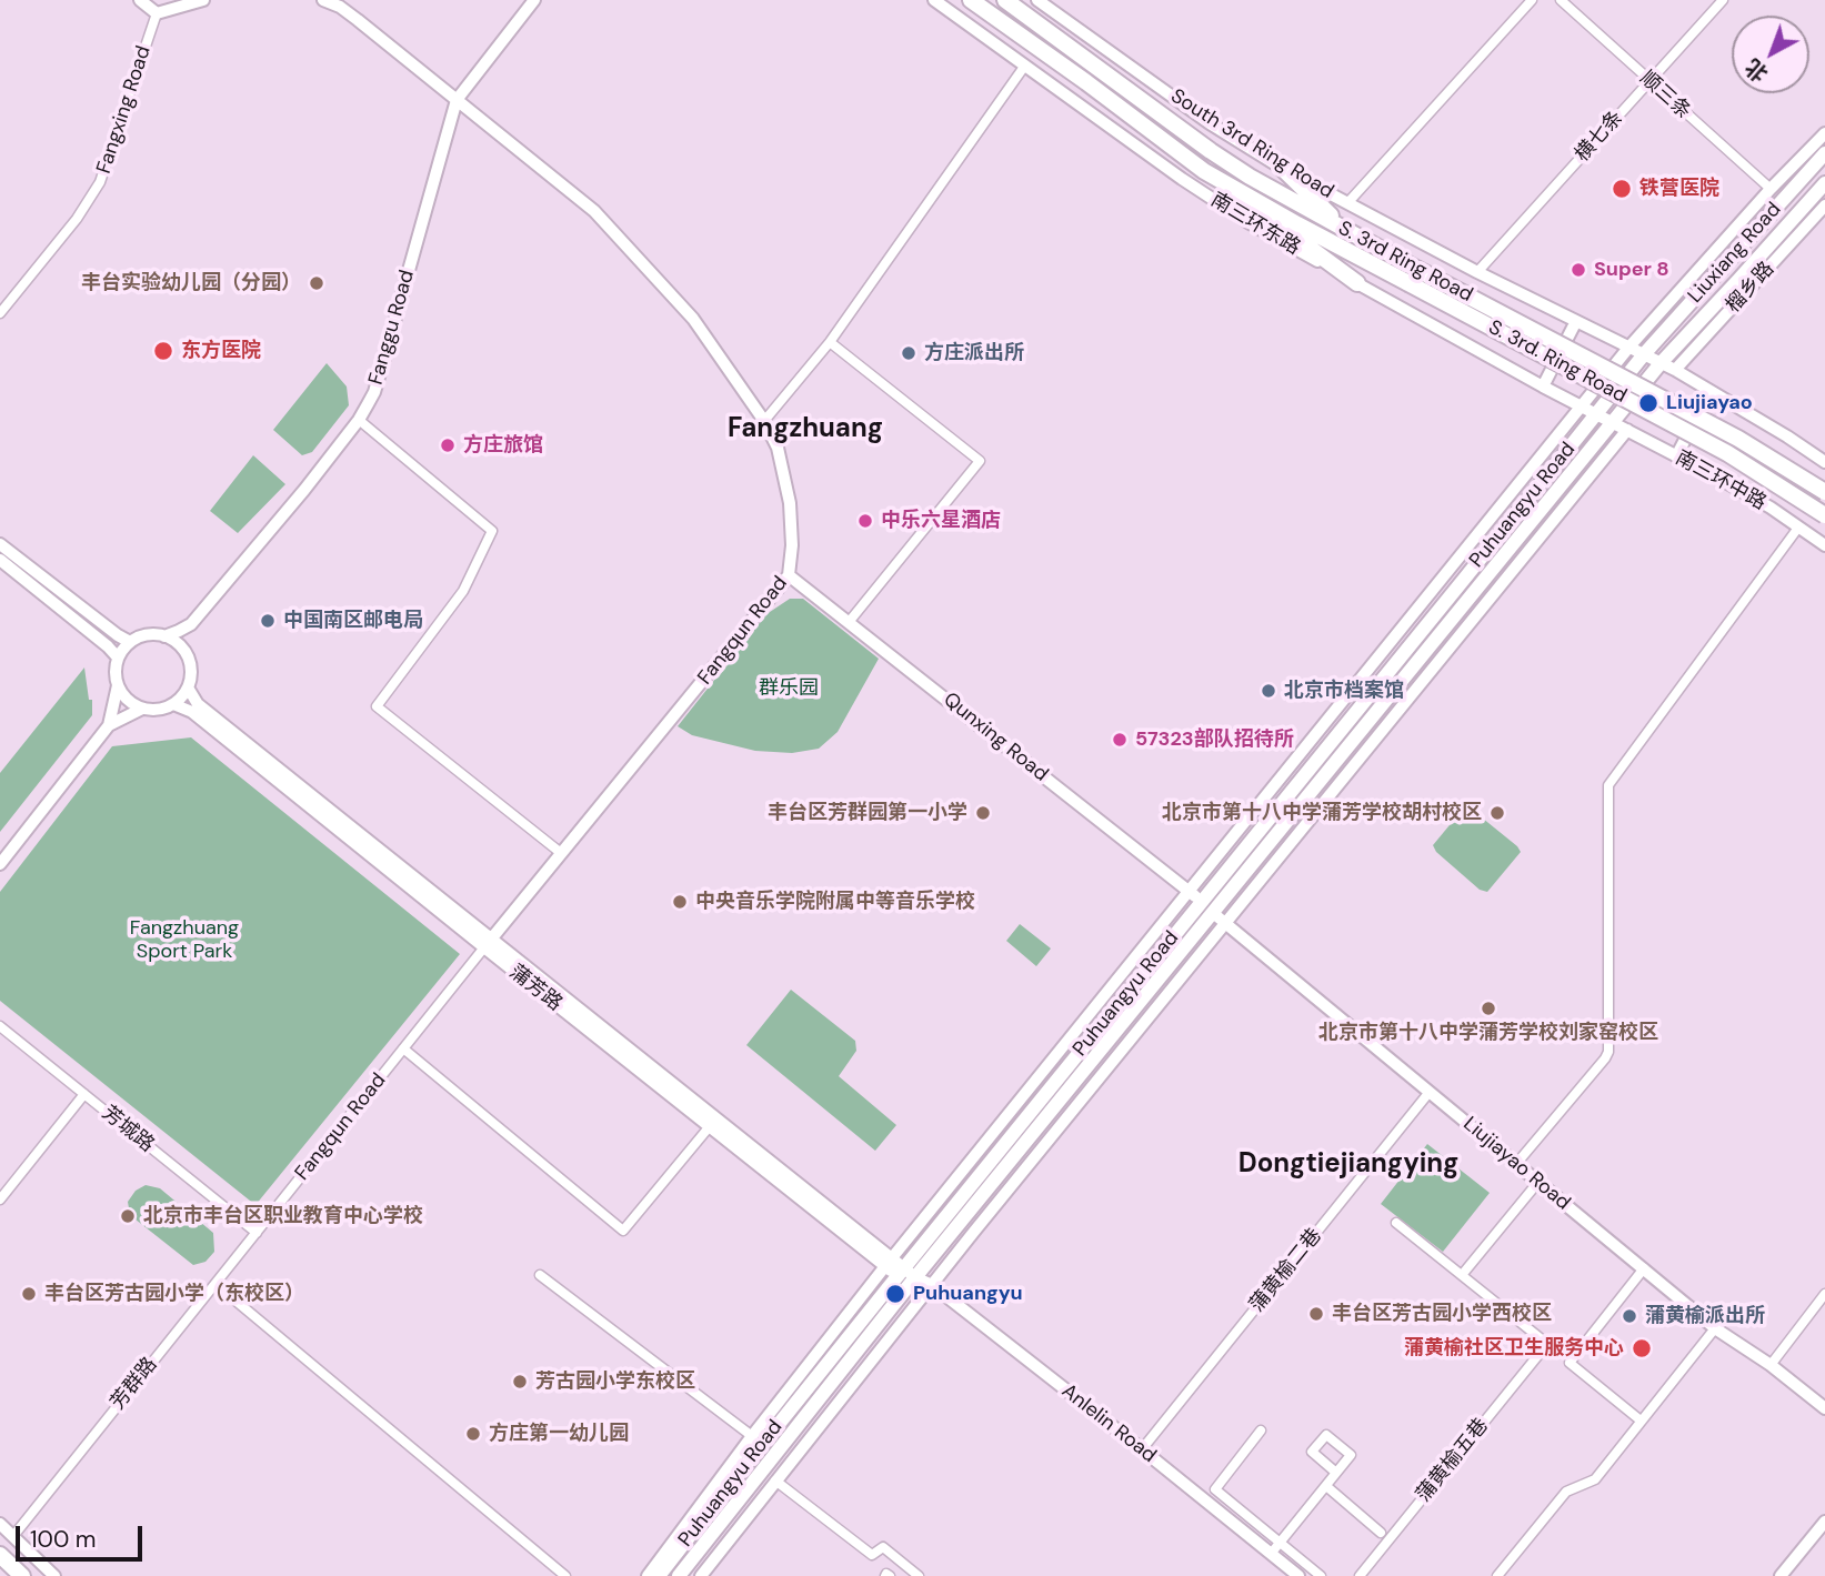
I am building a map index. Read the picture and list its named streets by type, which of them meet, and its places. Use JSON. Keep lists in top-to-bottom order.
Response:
{
  "streets": {
    "highway": ["S. 3rd Ring Road", "S. 3rd. Ring Road"],
    "main road": ["Liuxiang Road", "Puhuangyu Road"],
    "street": [
      "顺三条",
      "Fangxing Road",
      "横七条",
      "South 3rd Ring Road",
      "南三环东路",
      "榴乡路",
      "Fanggu Road",
      "南三环中路",
      "Fangqun Road",
      "Qunxing Road",
      "蒲芳路",
      "芳城路",
      "Liujiayao Road",
      "蒲黄榆二巷",
      "芳群路",
      "Anlelin Road",
      "蒲黄榆五巷"
    ]
  },
  "crossings": [
    ["顺三条", "横七条"],
    ["横七条", "South 3rd Ring Road"],
    ["South 3rd Ring Road", "Liuxiang Road"],
    ["南三环东路", "Liuxiang Road"],
    ["南三环东路", "南三环中路"],
    ["南三环东路", "Puhuangyu Road"],
    ["Liuxiang Road", "南三环中路"],
    ["Liuxiang Road", "Puhuangyu Road"],
    ["S. 3rd Ring Road", "S. 3rd. Ring Road"],
    ["Fanggu Road", "Fangqun Road"],
    ["南三环中路", "Puhuangyu Road"],
    ["Puhuangyu Road", "Qunxing Road"],
    ["Puhuangyu Road", "蒲芳路"],
    ["Puhuangyu Road", "Liujiayao Road"],
    ["Puhuangyu Road", "Anlelin Road"],
    ["Fangqun Road", "Qunxing Road"],
    ["Fangqun Road", "蒲芳路"],
    ["Fangqun Road", "芳城路"],
    ["Fangqun Road", "芳群路"],
    ["蒲芳路", "Anlelin Road"],
    ["芳城路", "芳群路"],
    ["Liujiayao Road", "蒲黄榆二巷"],
    ["蒲黄榆二巷", "Anlelin Road"]
  ],
  "districts": ["Fangzhuang", "Dongtiejiangying"],
  "parks": ["群乐园", "Fangzhuang Sport Park"],
  "places": [
    "铁营医院",
    "Super 8",
    "丰台实验幼儿园（分园）",
    "东方医院",
    "方庄派出所",
    "Liujiayao",
    "方庄旅馆",
    "中乐六星酒店",
    "中国南区邮电局",
    "北京市档案馆",
    "57323部队招待所",
    "丰台区芳群园第一小学",
    "北京市第十八中学蒲芳学校胡村校区",
    "中央音乐学院附属中等音乐学校",
    "北京市第十八中学蒲芳学校刘家窑校区",
    "北京市丰台区职业教育中心学校",
    "丰台区芳古园小学（东校区）",
    "Puhuangyu",
    "丰台区芳古园小学西校区",
    "蒲黄榆派出所",
    "蒲黄榆社区卫生服务中心",
    "芳古园小学东校区",
    "方庄第一幼儿园"
  ],
  "scale_bar": "100 m",
  "north": "bottom left"
}
